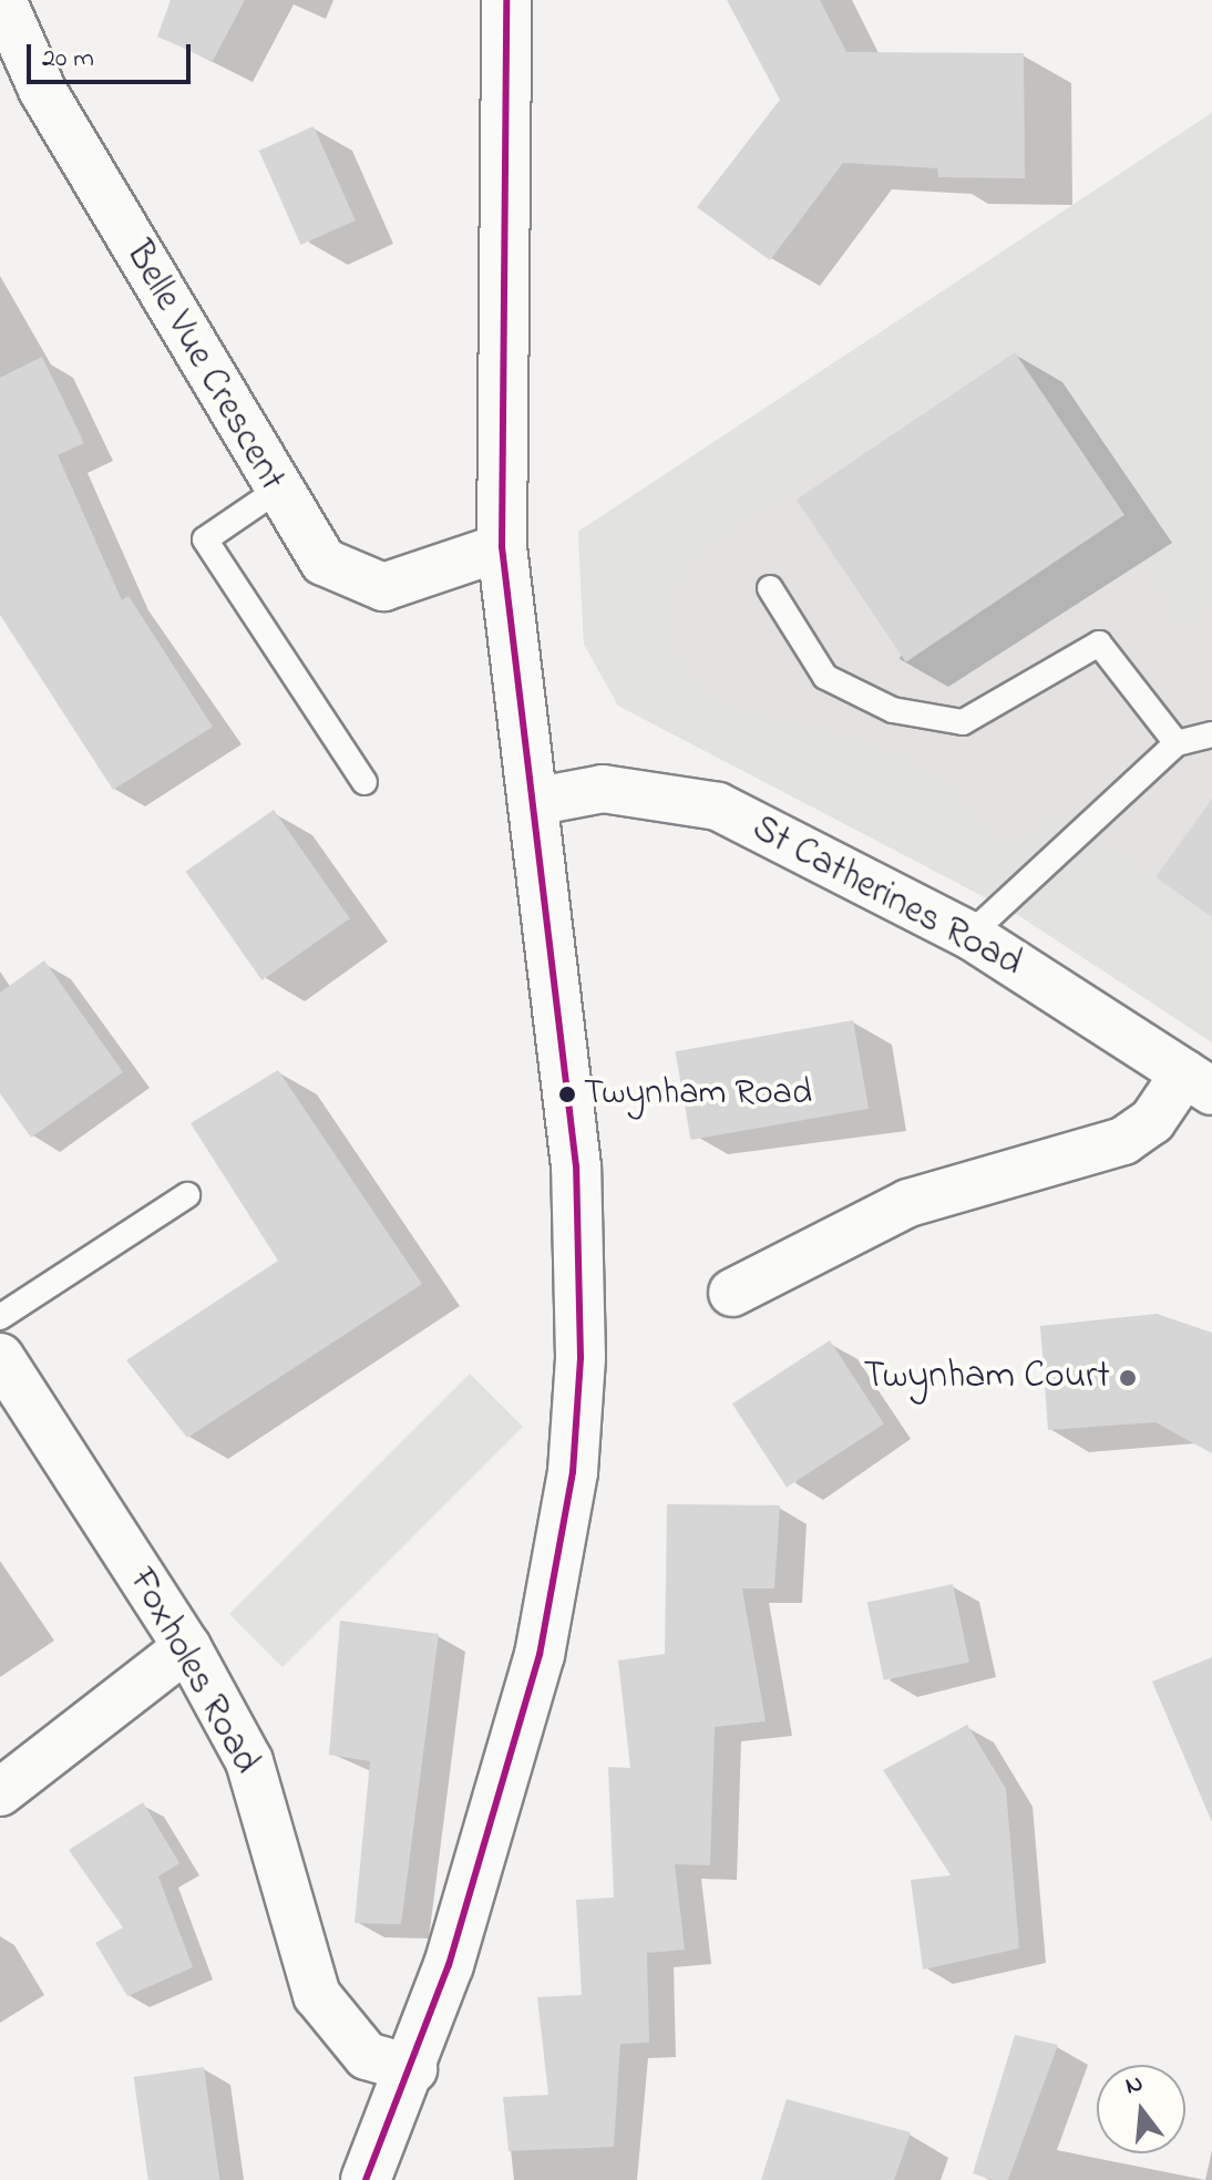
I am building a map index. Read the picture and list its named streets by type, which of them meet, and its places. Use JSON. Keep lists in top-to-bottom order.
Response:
{
  "streets": {
    "street": ["Belle Vue Crescent", "St Catherines Road", "Foxholes Road"]
  },
  "places": ["Twynham Road", "Twynham Court"],
  "scale_bar": "20 m",
  "north": "top"
}
